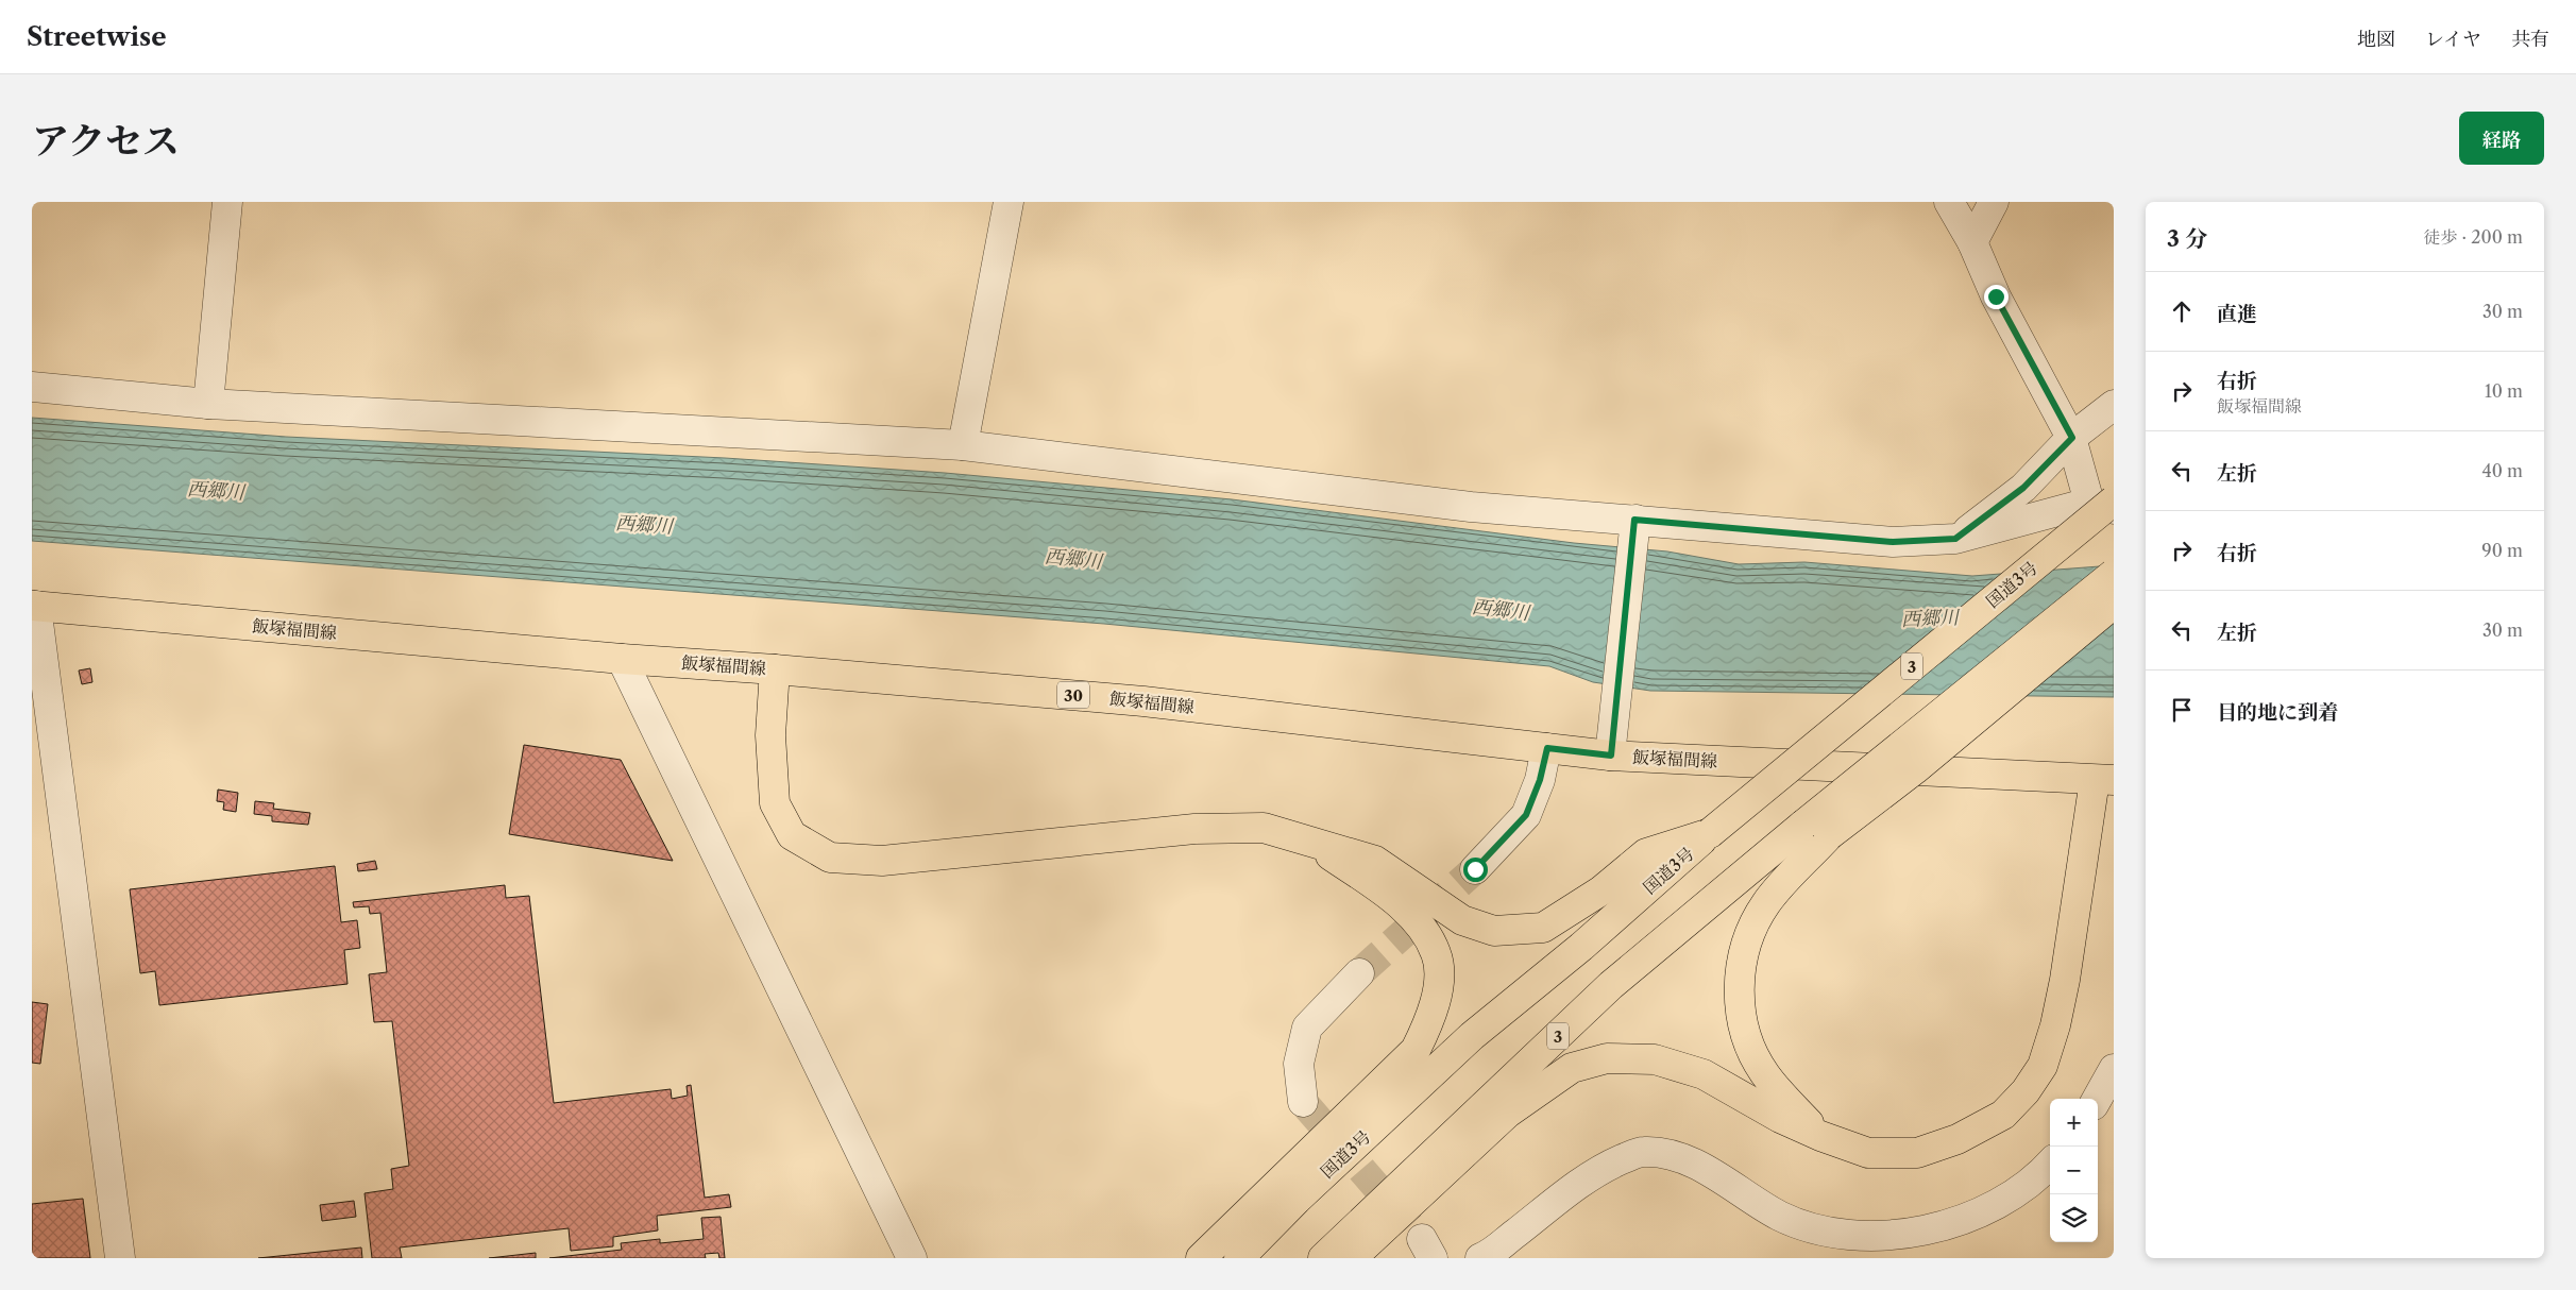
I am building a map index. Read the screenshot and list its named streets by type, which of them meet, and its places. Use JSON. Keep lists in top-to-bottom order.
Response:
{
  "streets": {
    "main road": [
      "国道3号",
      "飯塚福間線",
      "3",
      "30"
    ]
  },
  "water": ["西郷川"],
  "page": {
    "header": "Streetwise",
    "nav": ["地図", "レイヤ", "共有"],
    "title": "アクセス",
    "buttons": "経路",
    "heading": ["3 分", "徒歩 · 200 m"],
    "list": [
      ["直進", "30 m"],
      ["右折", "飯塚福間線", "10 m"],
      ["左折", "40 m"],
      ["右折", "90 m"],
      ["左折", "30 m"],
      "目的地に到着"
    ],
    "map_buttons": ["+", "−"]
  }
}
